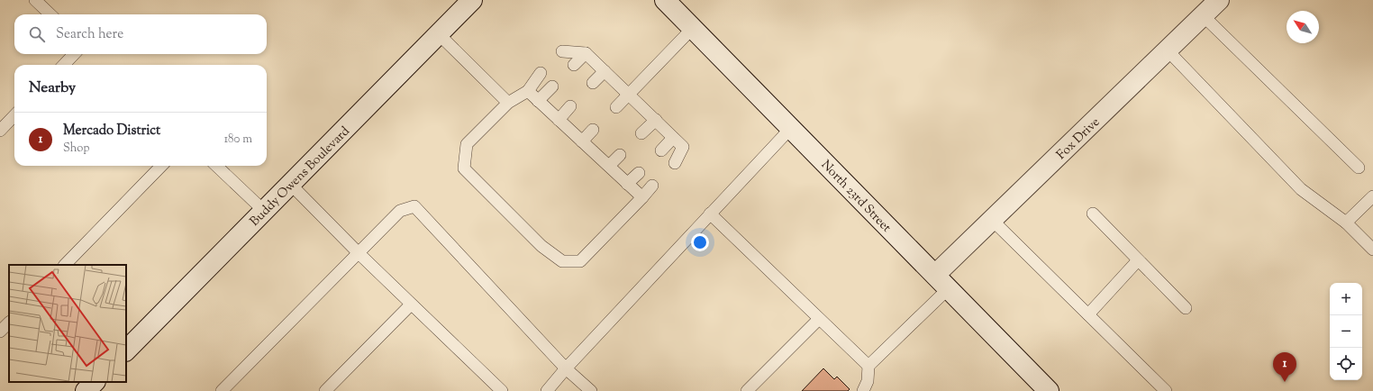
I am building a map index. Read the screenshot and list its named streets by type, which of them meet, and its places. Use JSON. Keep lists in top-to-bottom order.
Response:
{
  "streets": {
    "main road": ["Fox Drive", "Buddy Owens Boulevard", "North 23rd Street"]
  },
  "crossings": [
    ["Fox Drive", "North 23rd Street"]
  ],
  "north": "top left",
  "page": {
    "search": "Search here",
    "heading": "Nearby",
    "list": [
      {
        "mark": "1",
        "name": "Mercado District",
        "note": "Shop",
        "value": "180 m"
      }
    ],
    "map_buttons": ["+", "−"],
    "pins": "1"
  }
}
